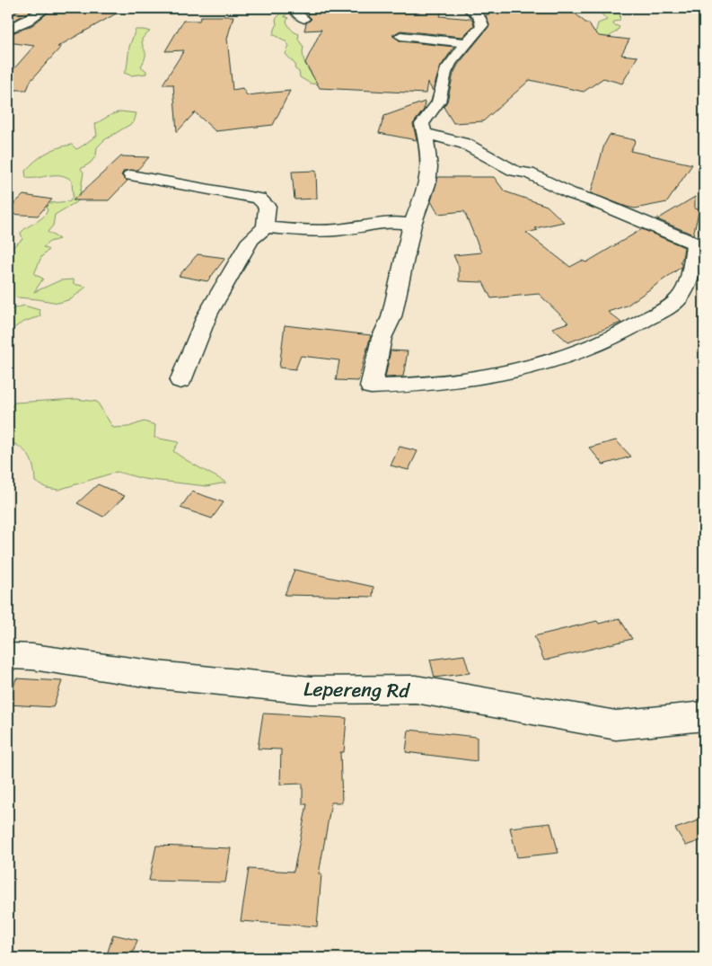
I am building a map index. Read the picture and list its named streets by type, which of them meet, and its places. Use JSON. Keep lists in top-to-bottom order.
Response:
{
  "streets": {
    "street": ["Lepereng Rd"]
  }
}
